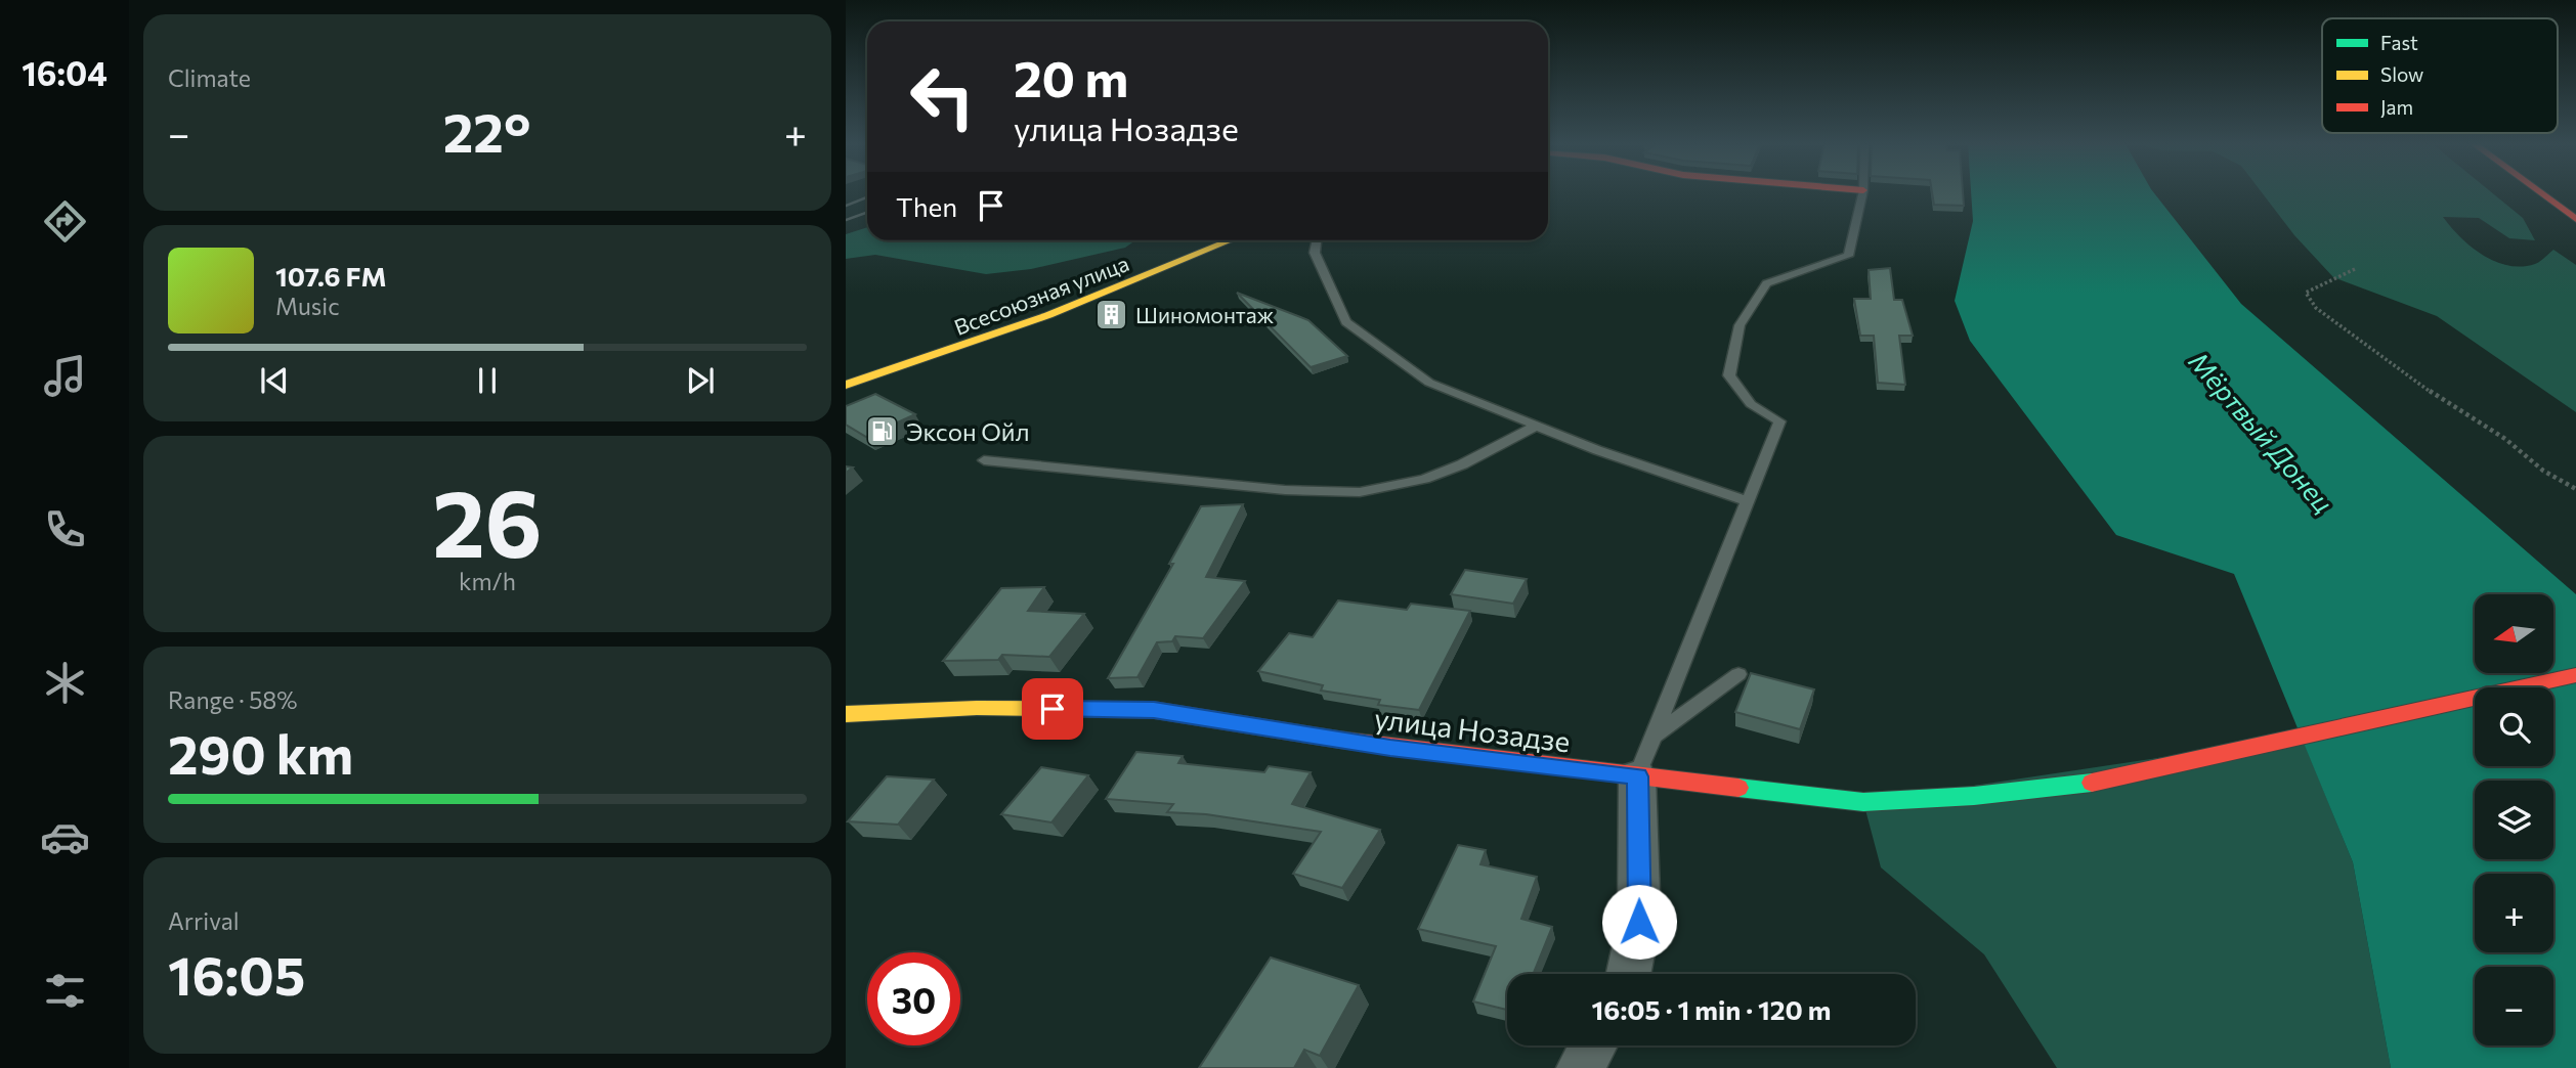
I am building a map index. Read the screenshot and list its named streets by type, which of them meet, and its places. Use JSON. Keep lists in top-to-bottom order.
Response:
{
  "streets": {
    "main road": ["Всесоюзная улица", "улица Нозадзе"]
  },
  "water": ["Мёртвый Донец"],
  "places": {
    "building": ["Шиномонтаж"],
    "fuel station": ["Эксон Ойл"]
  },
  "legend": ["Fast", "Slow", "Jam"],
  "north": "left",
  "page": {
    "tabs": "16:04",
    "tile": [
      "Climate",
      ["26", "km/h"],
      ["Range · 58%", "290 km"],
      ["Arrival", "16:05"]
    ],
    "turn": ["20 m", "улица Нозадзе"],
    "heat": ["−", "22°", "+"],
    "then": "Then",
    "song": ["107.6 FM", "Music"],
    "map_buttons": ["+", "−"],
    "limit": "30",
    "trip": "16:05 · 1 min · 120 m"
  }
}
